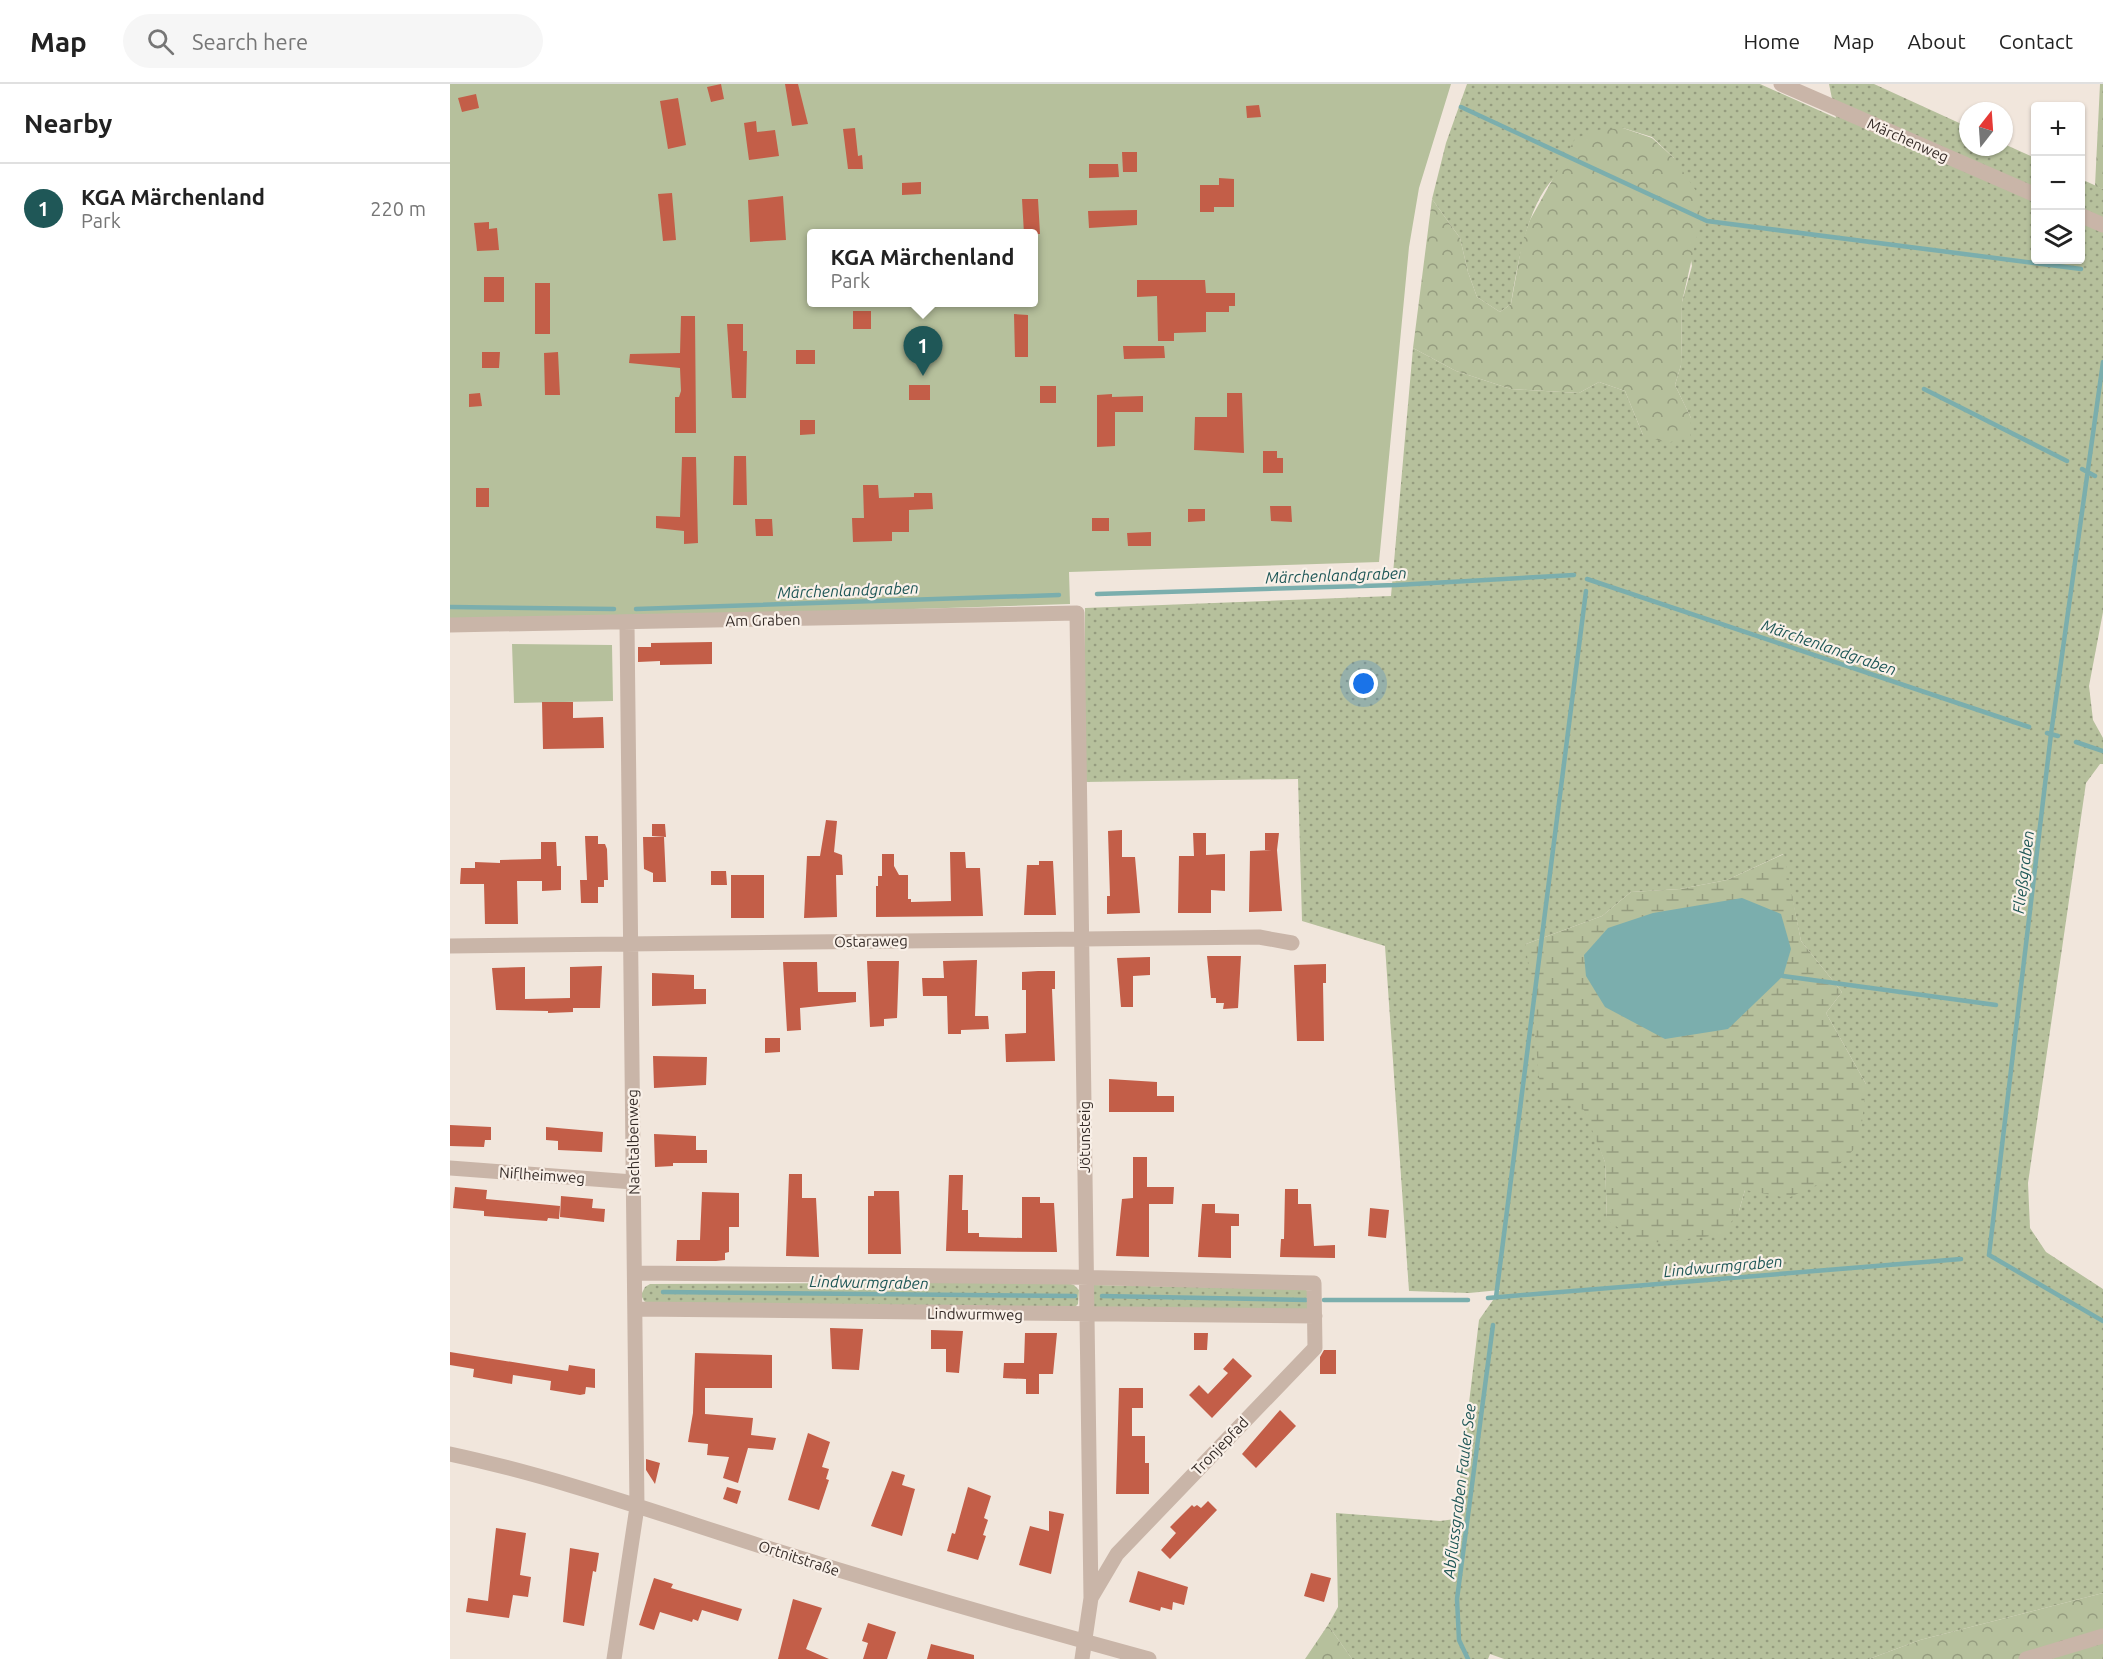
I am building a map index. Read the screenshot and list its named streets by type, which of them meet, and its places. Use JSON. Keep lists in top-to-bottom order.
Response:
{
  "streets": {
    "street": [
      "Märchenweg",
      "Am Graben",
      "Ostaraweg",
      "Jötunsteig",
      "Nachtalbenweg",
      "Niflheimweg",
      "Lindwurmweg",
      "Tronjepfad",
      "Ortnitstraße"
    ]
  },
  "crossings": [
    ["Am Graben", "Jötunsteig"],
    ["Am Graben", "Nachtalbenweg"],
    ["Ostaraweg", "Jötunsteig"],
    ["Ostaraweg", "Nachtalbenweg"],
    ["Jötunsteig", "Lindwurmweg"],
    ["Jötunsteig", "Tronjepfad"],
    ["Jötunsteig", "Ortnitstraße"],
    ["Nachtalbenweg", "Niflheimweg"],
    ["Nachtalbenweg", "Lindwurmweg"],
    ["Nachtalbenweg", "Ortnitstraße"],
    ["Lindwurmweg", "Tronjepfad"]
  ],
  "water": [
    "Märchenlandgraben",
    "Fließgraben",
    "Lindwurmgraben",
    "Abflussgraben Fauler See"
  ],
  "north": "top",
  "page": {
    "header": "Map",
    "search": "Search here",
    "nav": [
      "Home",
      "Map",
      "About",
      "Contact"
    ],
    "heading": "Nearby",
    "map_buttons": ["+", "−"],
    "list": [
      {
        "mark": "1",
        "name": "KGA Märchenland",
        "note": "Park",
        "value": "220 m"
      }
    ],
    "popup": ["KGA Märchenland", "Park"],
    "pins": "1"
  }
}
